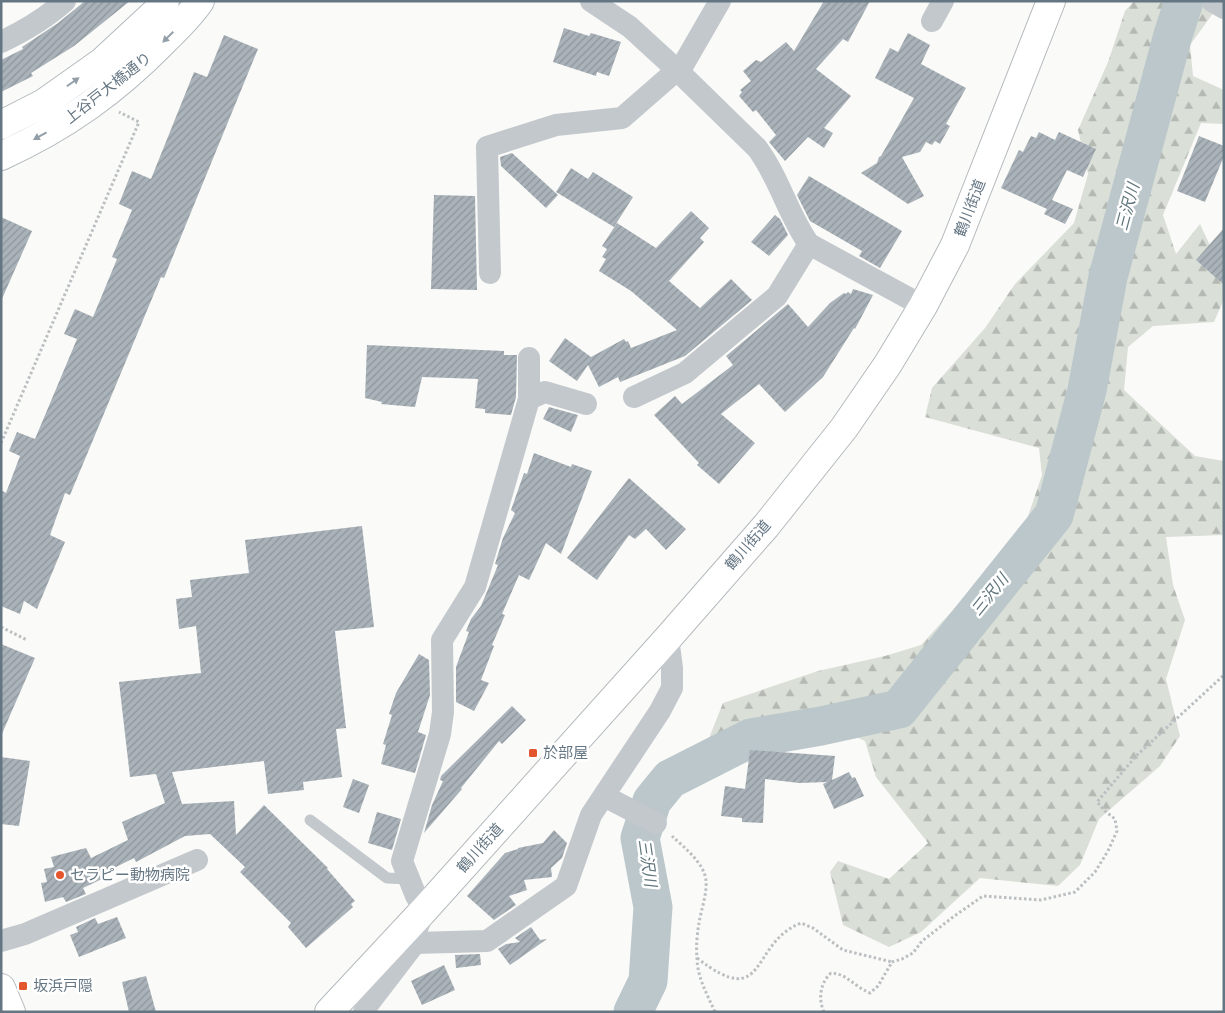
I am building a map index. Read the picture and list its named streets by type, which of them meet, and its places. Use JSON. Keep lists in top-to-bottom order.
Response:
{
  "streets": {
    "main road": ["上谷戸大橋通り", "鶴川街道"]
  },
  "water": ["三沢川"],
  "places": {
    "transit": ["於部屋", "坂浜戸隠"],
    "other": ["セラピー動物病院"]
  }
}
